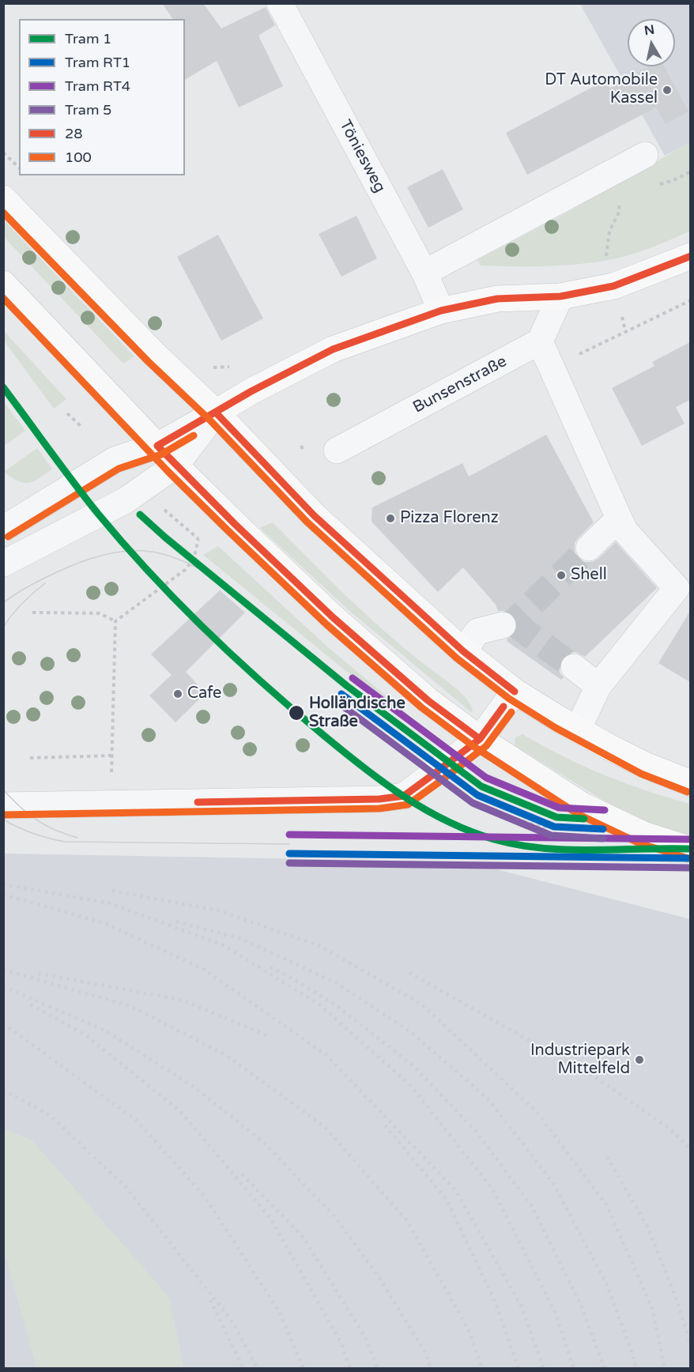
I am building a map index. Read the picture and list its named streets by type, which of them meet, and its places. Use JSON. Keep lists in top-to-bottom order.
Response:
{
  "streets": {
    "street": ["Töniesweg", "Bunsenstraße"]
  },
  "places": [
    "DT Automobile Kassel",
    "Pizza Florenz",
    "Shell",
    "Cafe",
    "Holländische Straße",
    "Industriepark Mittelfeld"
  ],
  "lines": [
    "transit line 100",
    "transit line 28",
    "tram line 1",
    "tram line RT4",
    "tram line RT1",
    "tram line 5"
  ],
  "legend": [
    "Tram 1",
    "Tram RT1",
    "Tram RT4",
    "Tram 5",
    "28",
    "100"
  ],
  "north": "top"
}
